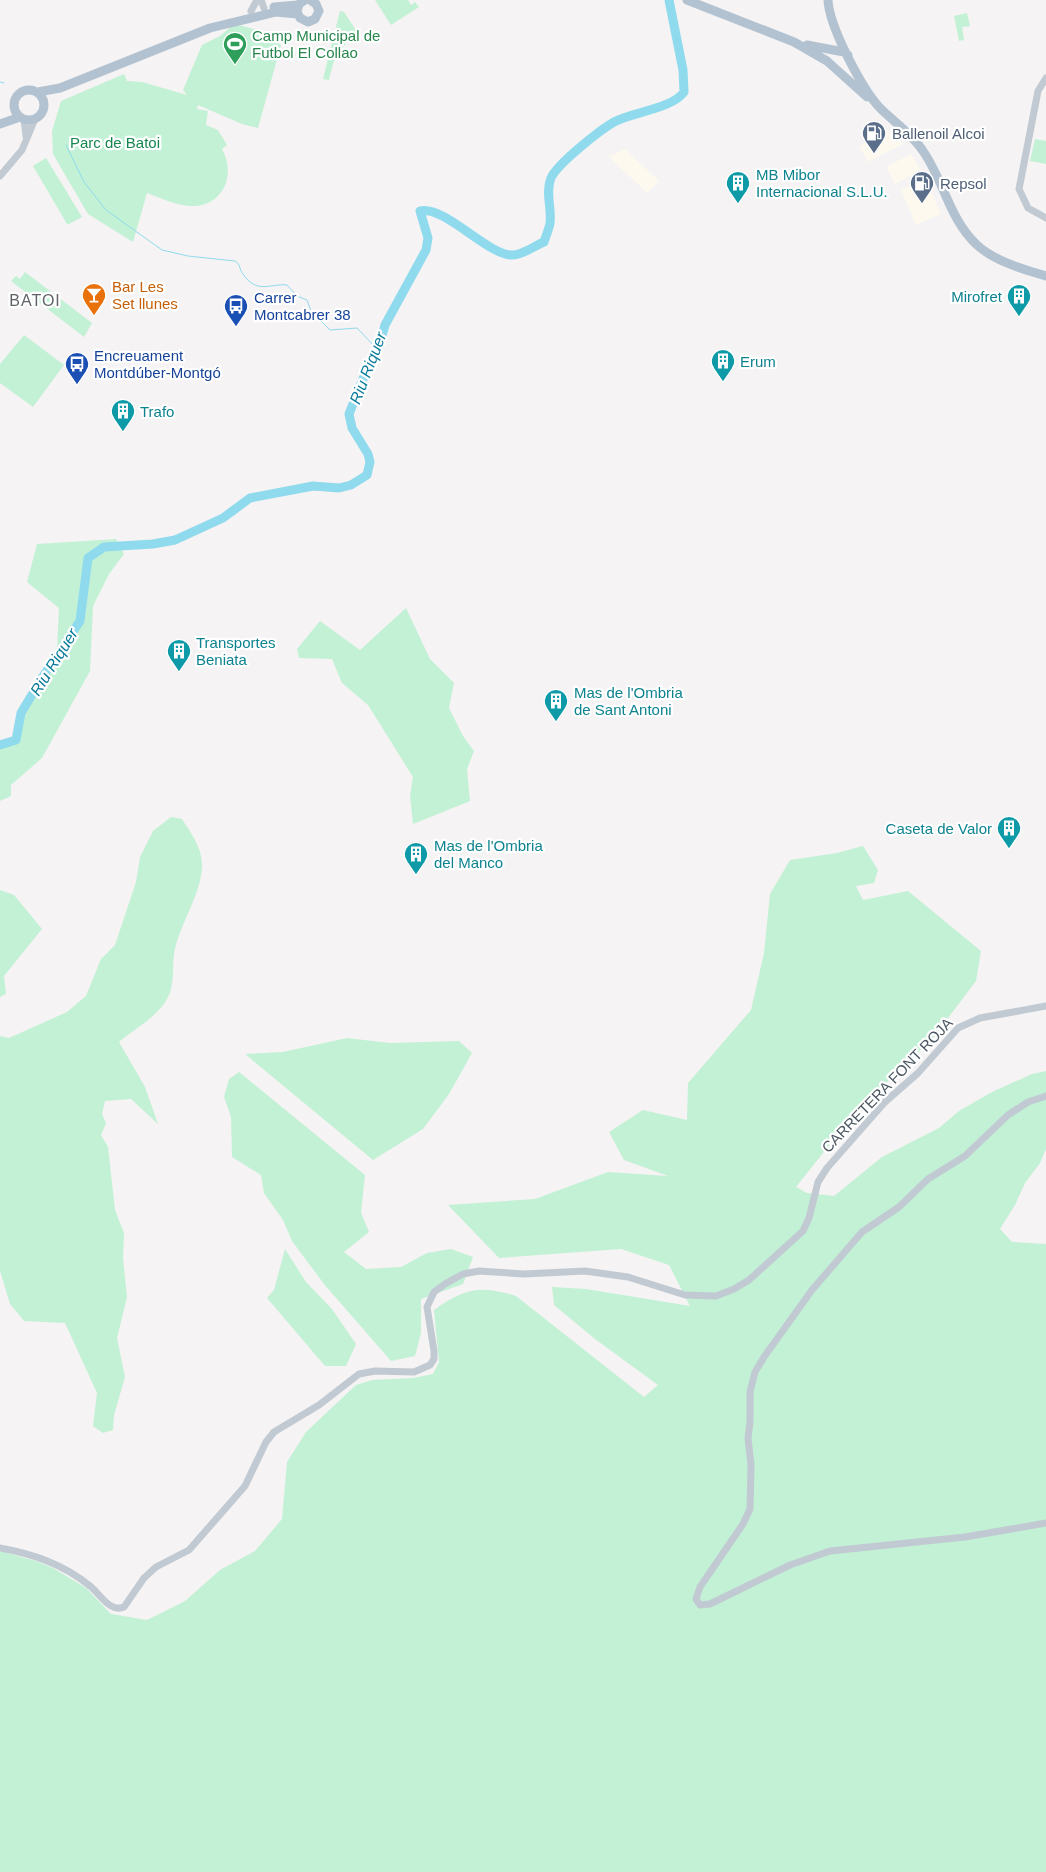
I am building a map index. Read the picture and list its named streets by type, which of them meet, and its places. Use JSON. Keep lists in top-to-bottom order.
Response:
{
  "streets": {
    "street": ["CARRETERA FONT ROJA"]
  },
  "districts": ["BATOI"],
  "water": ["Riu Riquer"],
  "parks": ["Parc de Batoi"],
  "places": {
    "sports": ["Camp Municipal de Futbol El Collao"],
    "fuel station": ["Ballenoil Alcoi", "Repsol"],
    "building": [
      "MB Mibor Internacional S.L.U.",
      "Mirofret",
      "Erum",
      "Trafo",
      "Transportes Beniata",
      "Mas de l'Ombria de Sant Antoni",
      "Caseta de Valor",
      "Mas de l'Ombria del Manco"
    ],
    "bar": ["Bar Les Set llunes"],
    "bus stop": ["Carrer Montcabrer 38", "Encreuament Montdúber-Montgó"]
  }
}
